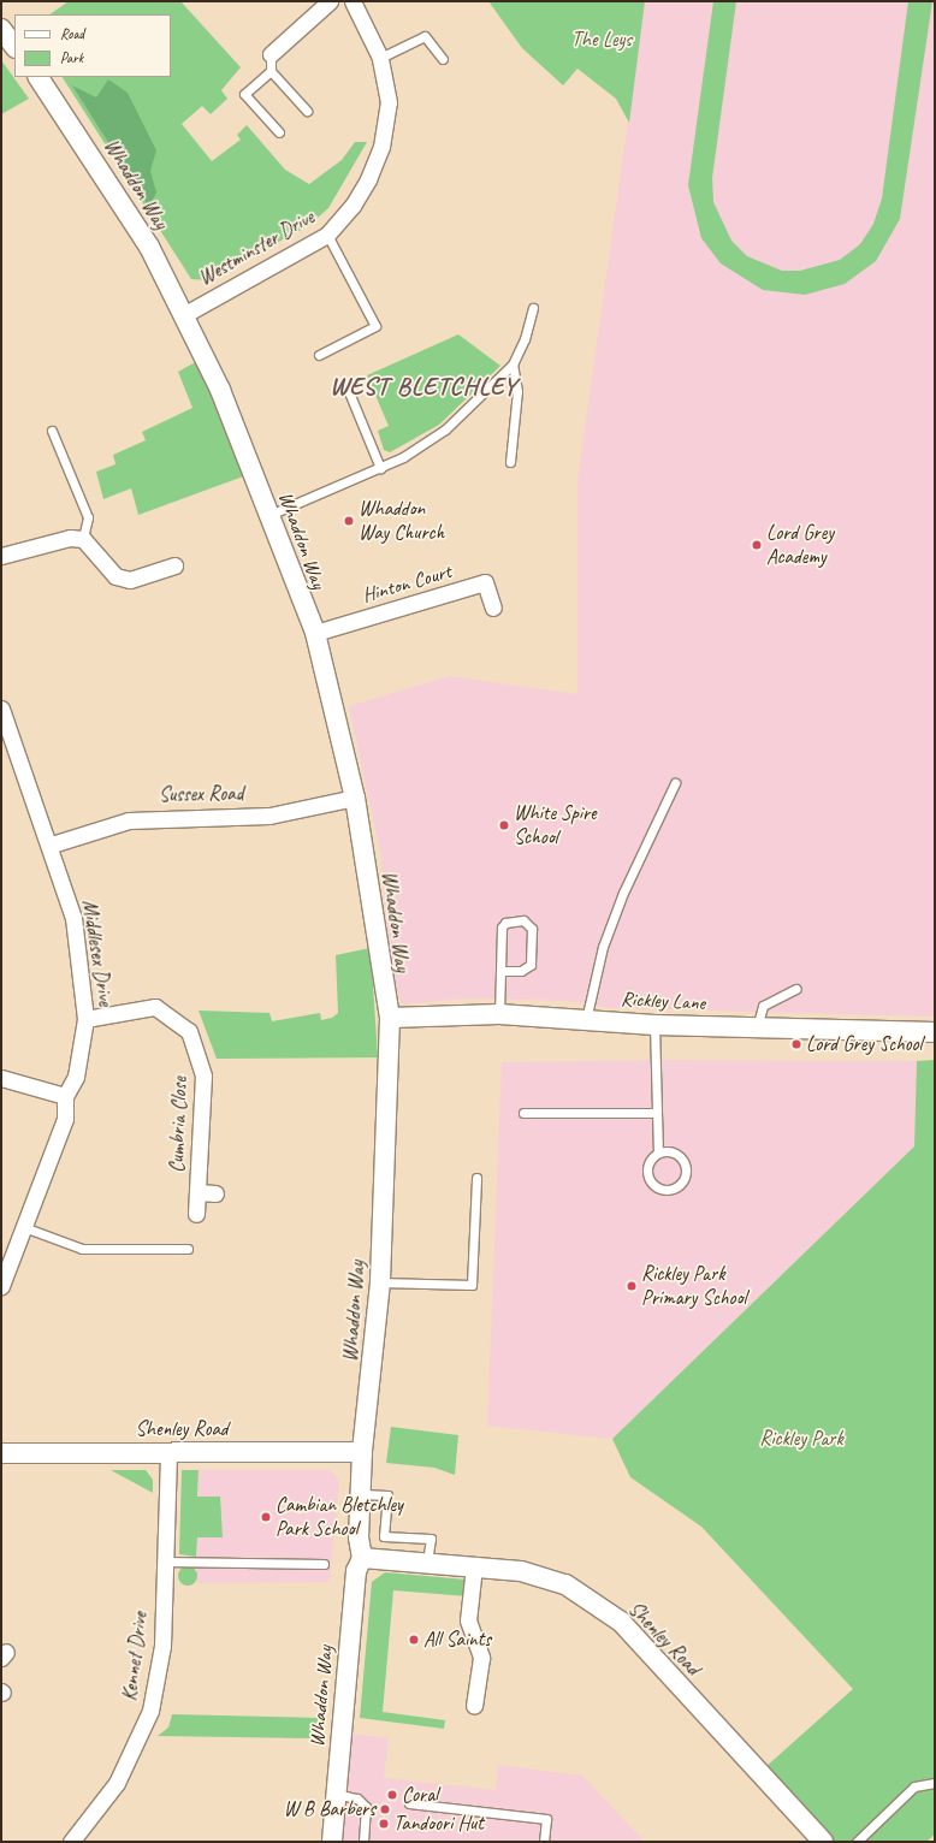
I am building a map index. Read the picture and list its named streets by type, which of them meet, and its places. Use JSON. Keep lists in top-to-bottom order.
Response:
{
  "streets": {
    "street": [
      "Whaddon Way",
      "Westminster Drive",
      "Hinton Court",
      "Sussex Road",
      "Middlesex Drive",
      "Rickley Lane",
      "Cumbria Close",
      "Shenley Road",
      "Kennet Drive"
    ]
  },
  "crossings": [
    ["Whaddon Way", "Westminster Drive"],
    ["Whaddon Way", "Hinton Court"],
    ["Whaddon Way", "Sussex Road"],
    ["Whaddon Way", "Rickley Lane"],
    ["Whaddon Way", "Shenley Road"],
    ["Sussex Road", "Middlesex Drive"],
    ["Middlesex Drive", "Cumbria Close"],
    ["Shenley Road", "Kennet Drive"]
  ],
  "districts": ["WEST BLETCHLEY"],
  "parks": ["The Leys", "Rickley Park"],
  "places": [
    "Whaddon Way Church",
    "Lord Grey Academy",
    "White Spire School",
    "Lord Grey School",
    "Rickley Park Primary School",
    "Cambian Bletchley Park School",
    "All Saints",
    "Coral",
    "W B Barbers",
    "Tandoori Hut"
  ],
  "legend": ["Road", "Park"]
}
